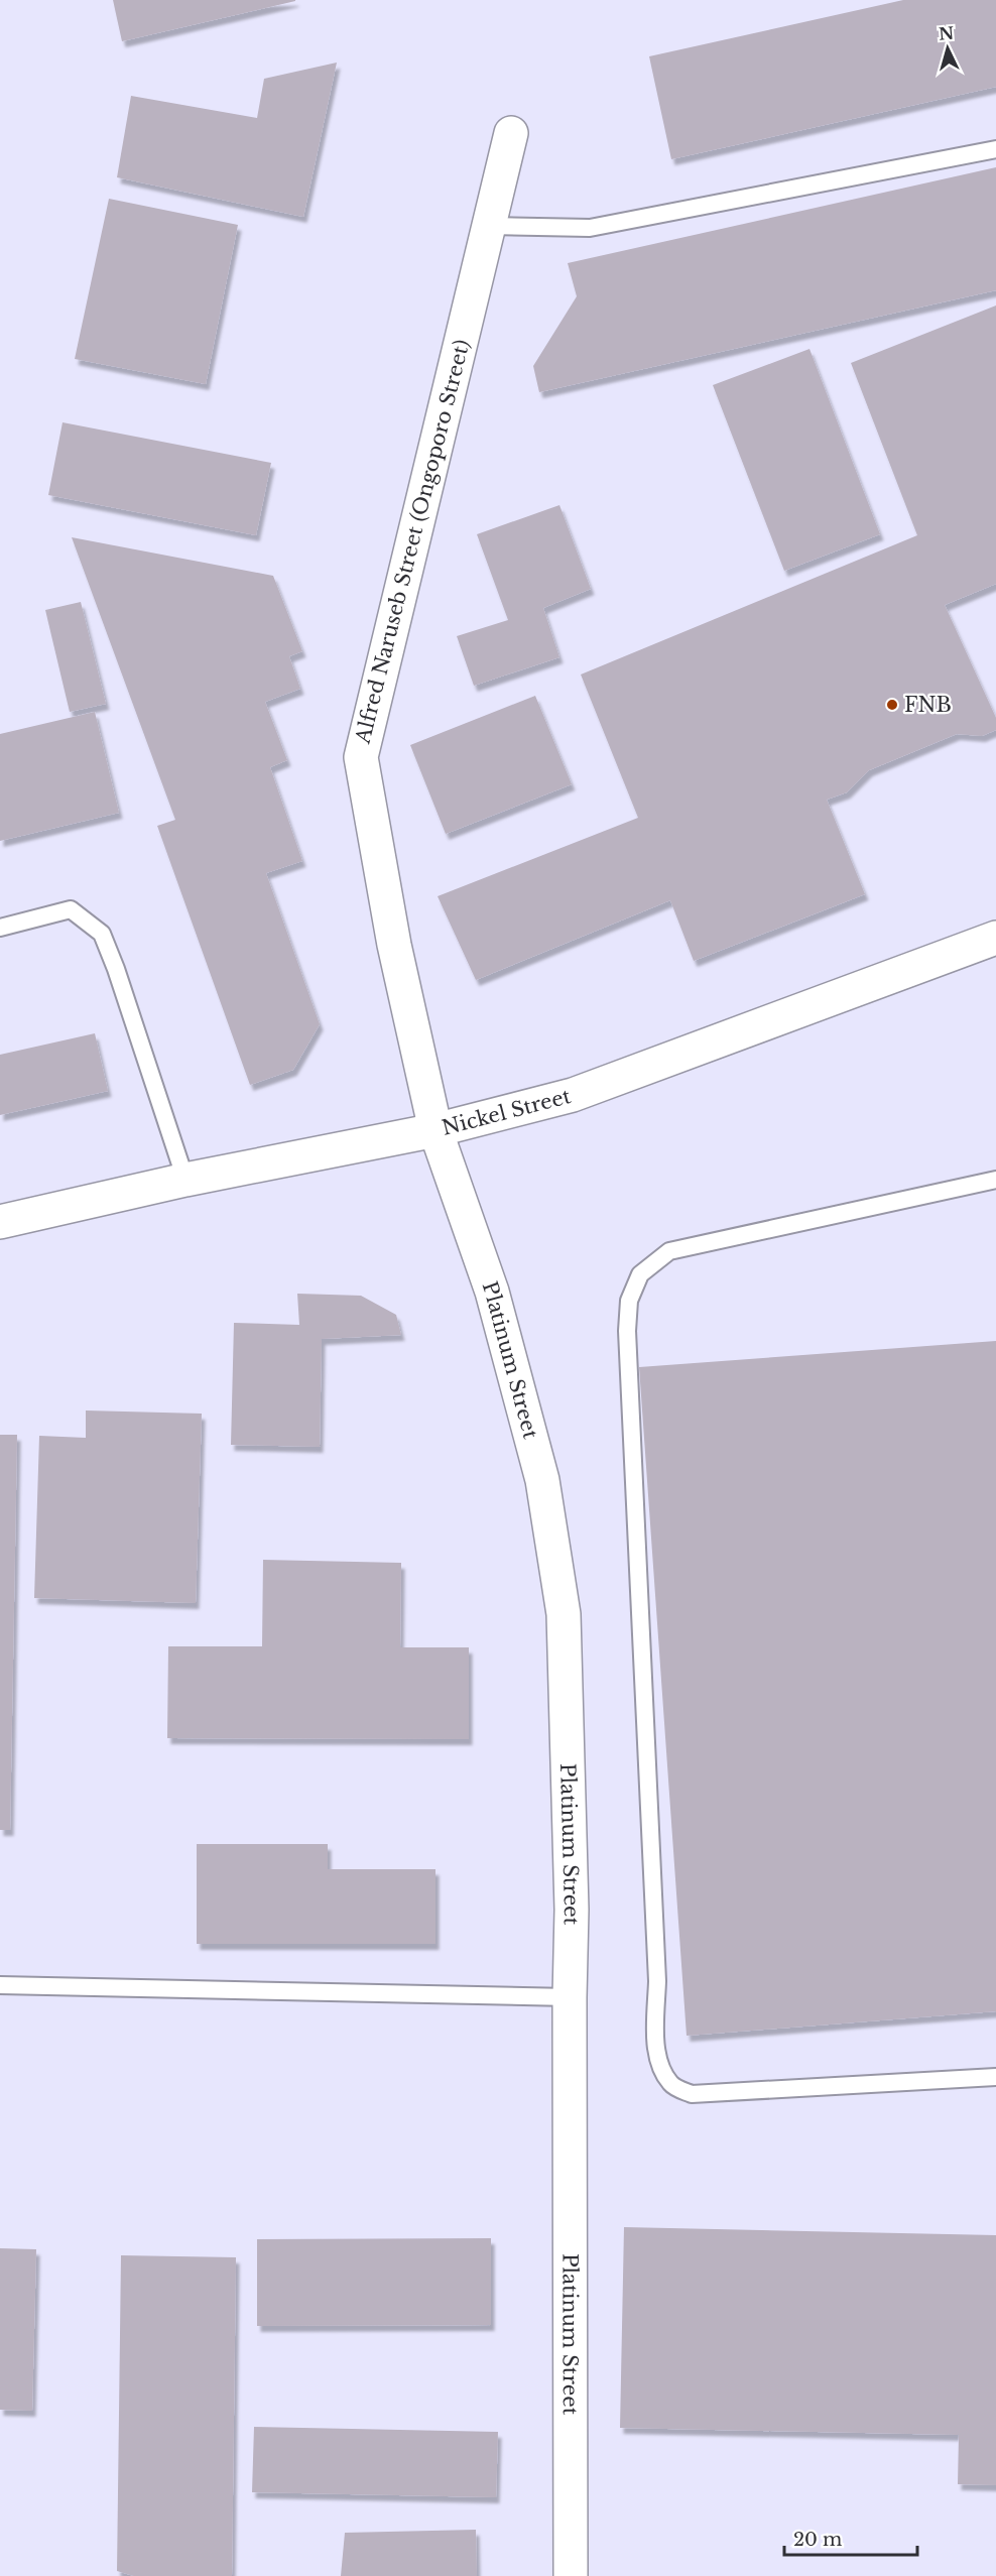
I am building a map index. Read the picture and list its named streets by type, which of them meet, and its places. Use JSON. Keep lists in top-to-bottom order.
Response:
{
  "streets": {
    "street": ["Alfred Naruseb Street (Ongoporo Street)", "Nickel Street", "Platinum Street"]
  },
  "crossings": [
    ["Alfred Naruseb Street (Ongoporo Street)", "Nickel Street"],
    ["Alfred Naruseb Street (Ongoporo Street)", "Platinum Street"],
    ["Nickel Street", "Platinum Street"]
  ],
  "places": ["FNB"],
  "scale_bar": "20 m",
  "north": "top"
}
